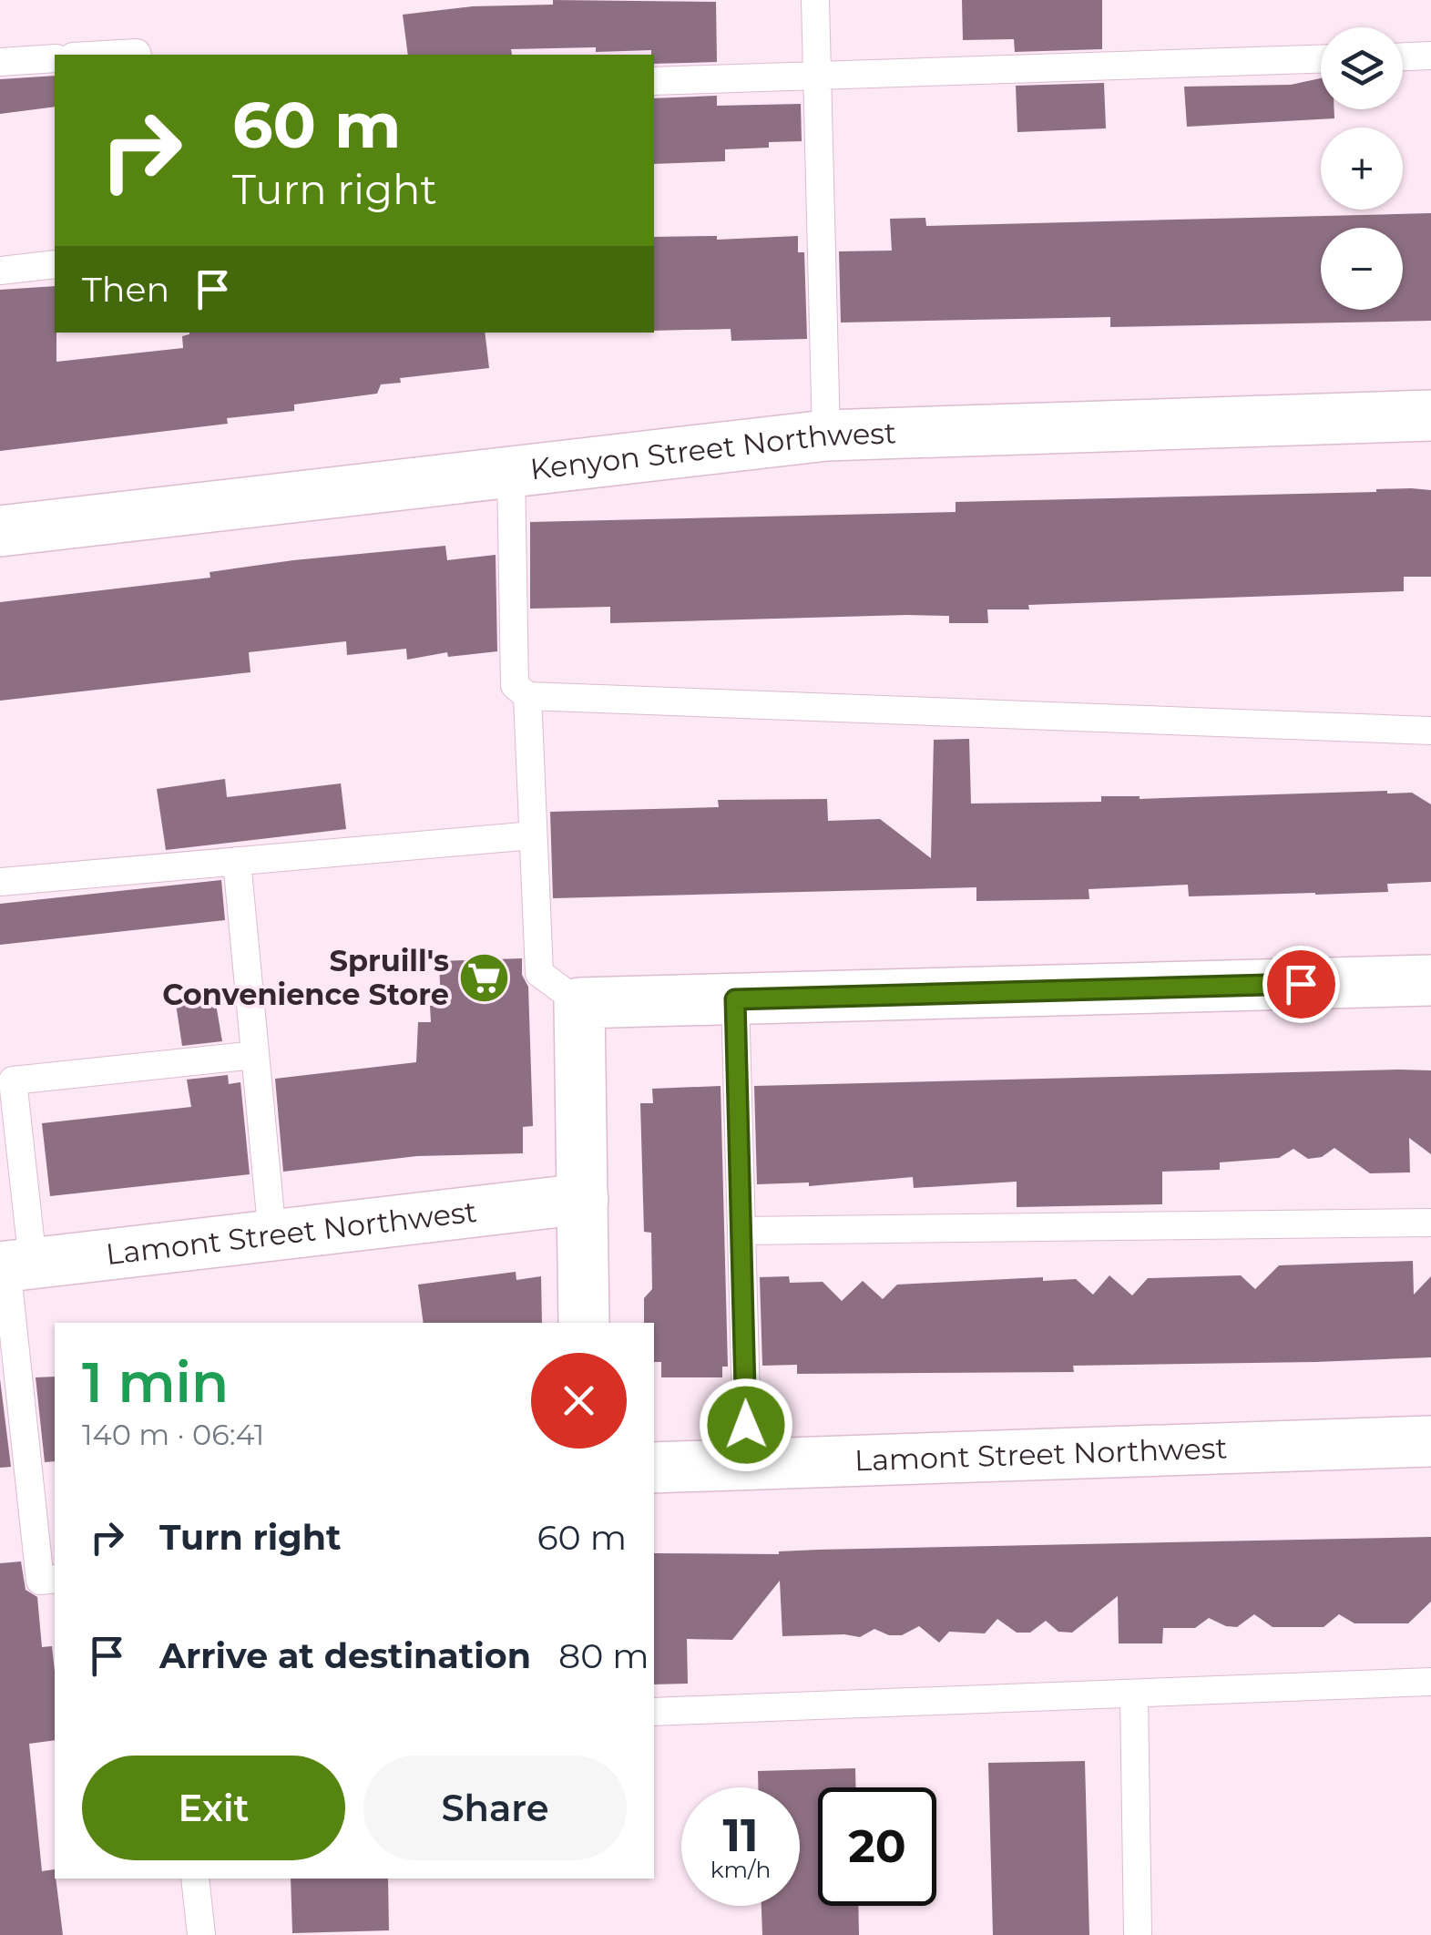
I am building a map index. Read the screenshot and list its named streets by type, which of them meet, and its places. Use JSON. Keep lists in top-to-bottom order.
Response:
{
  "streets": {
    "street": ["Kenyon Street Northwest", "Lamont Street Northwest"]
  },
  "places": {
    "supermarket": ["Spruill's Convenience Store"]
  },
  "page": {
    "map_buttons": ["+", "−"],
    "turn": ["60 m", "Turn right"],
    "then": "Then",
    "heading": ["1 min", "140 m · 06:41"],
    "list": [
      {
        "name": "Turn right",
        "value": "60 m"
      },
      {
        "name": "Arrive at destination",
        "value": "80 m"
      }
    ],
    "buttons": ["Exit", "Share"],
    "speed": "11 km/h",
    "limit": "20"
  }
}
